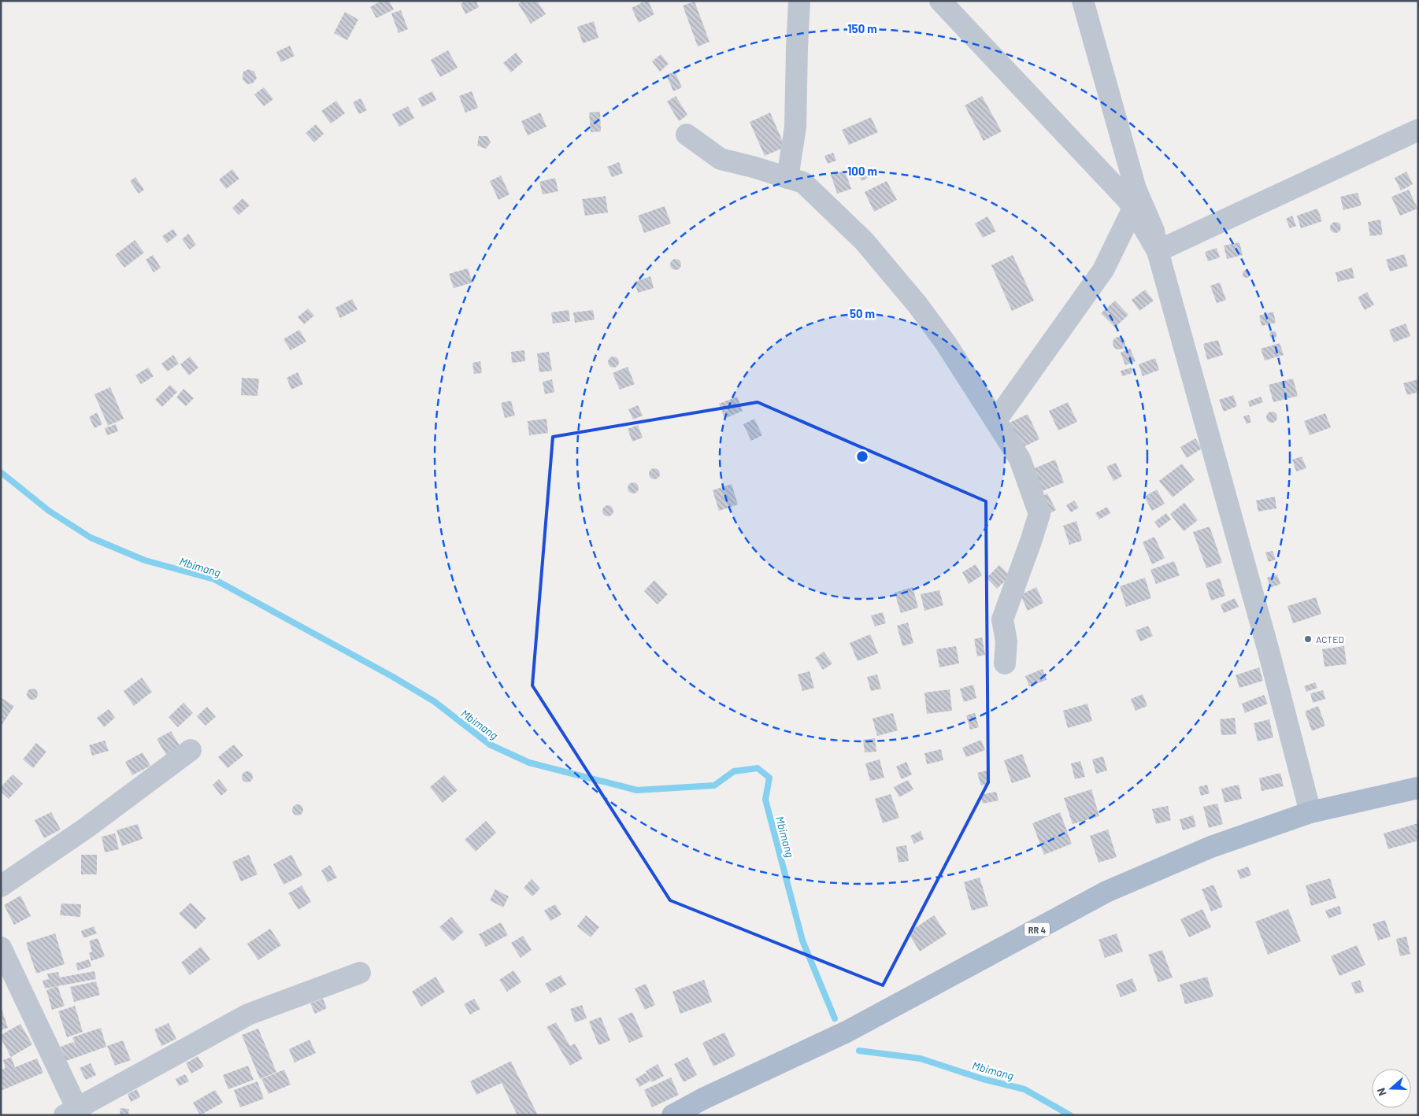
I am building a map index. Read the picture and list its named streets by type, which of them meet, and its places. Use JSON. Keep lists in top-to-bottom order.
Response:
{
  "streets": {
    "main road": ["RR 4"]
  },
  "water": ["Mbimang"],
  "places": ["ACTED"],
  "north": "left",
  "rings": ["150 m", "100 m", "50 m"]
}
